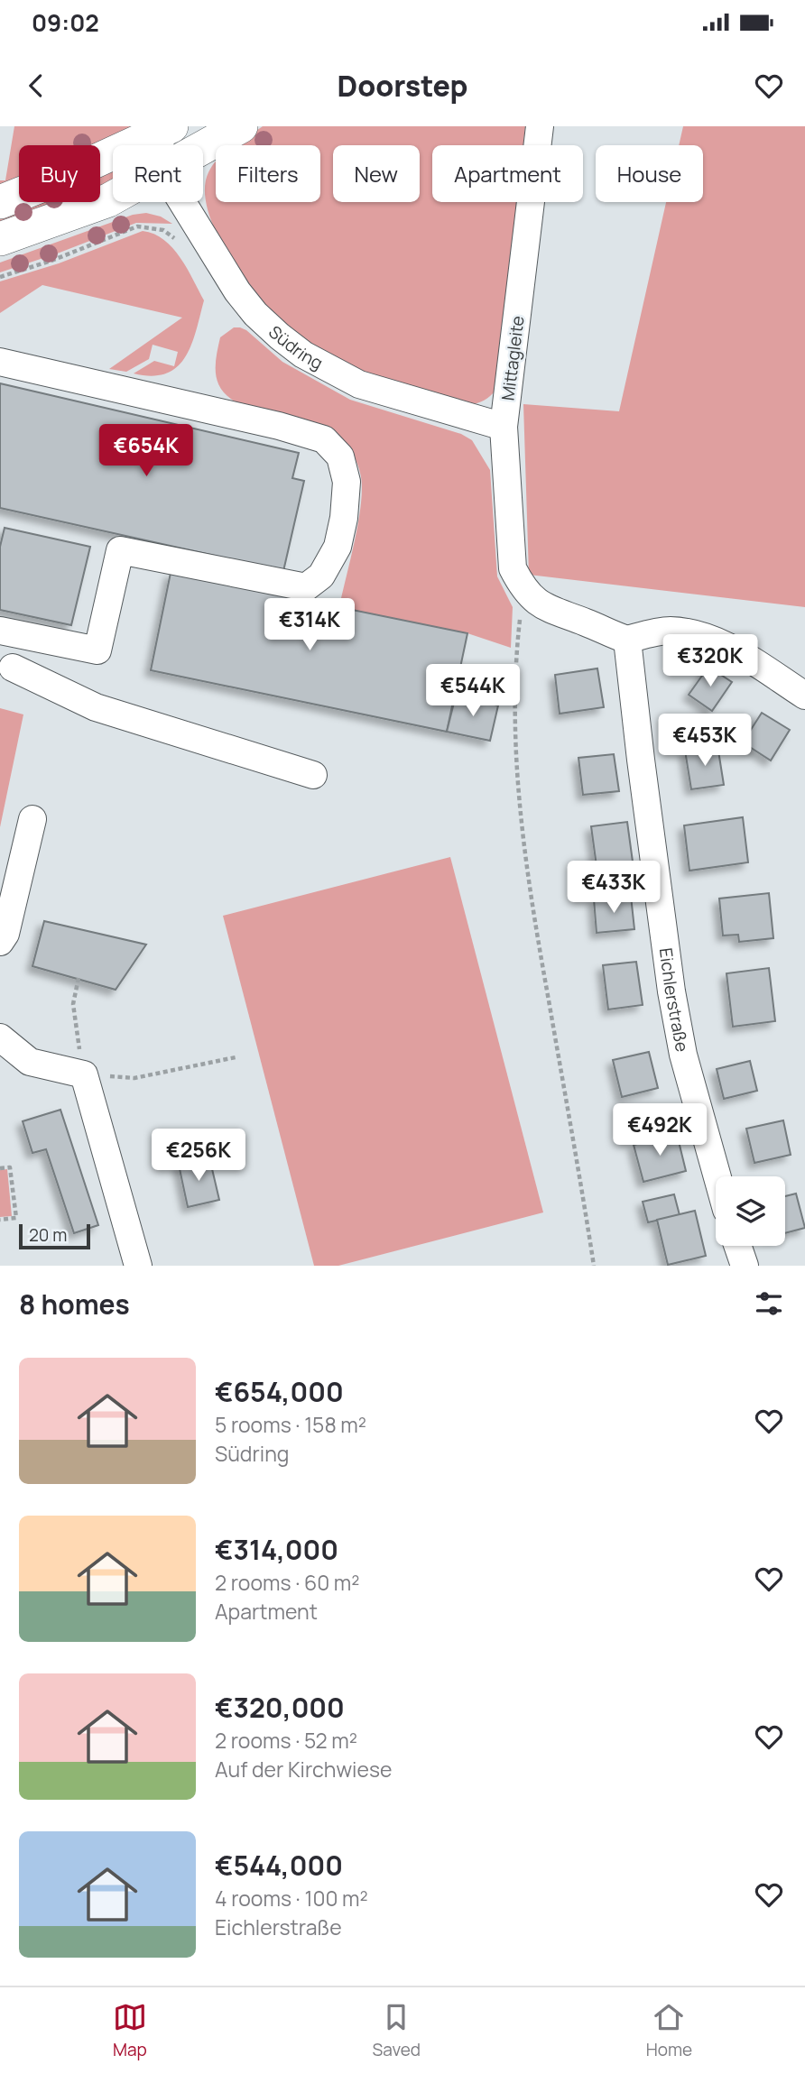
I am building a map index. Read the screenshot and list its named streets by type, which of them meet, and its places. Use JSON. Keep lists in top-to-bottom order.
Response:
{
  "streets": {
    "main road": ["Südring"],
    "street": ["Mittagleite", "Eichlerstraße"]
  },
  "crossings": [
    ["Südring", "Mittagleite"]
  ],
  "scale_bar": "20 m",
  "page": {
    "status": "09:02",
    "header": "Doorstep",
    "chip": [
      "Buy",
      "Rent",
      "Filters",
      "New",
      "Apartment",
      "House"
    ],
    "price": [
      "€654K",
      "€314K",
      "€320K",
      "€544K",
      "€453K",
      "€433K",
      "€492K",
      "€256K"
    ],
    "scale": "20 m",
    "heading": "8 homes",
    "list": [
      {
        "name": "€654,000",
        "note": "5 rooms · 158 m² · Südring"
      },
      {
        "name": "€314,000",
        "note": "2 rooms · 60 m² · Apartment"
      },
      {
        "name": "€320,000",
        "note": "2 rooms · 52 m² · Auf der Kirchwiese"
      },
      {
        "name": "€544,000",
        "note": "4 rooms · 100 m² · Eichlerstraße"
      }
    ],
    "tabs": ["Map", "Saved", "Home"]
  }
}
